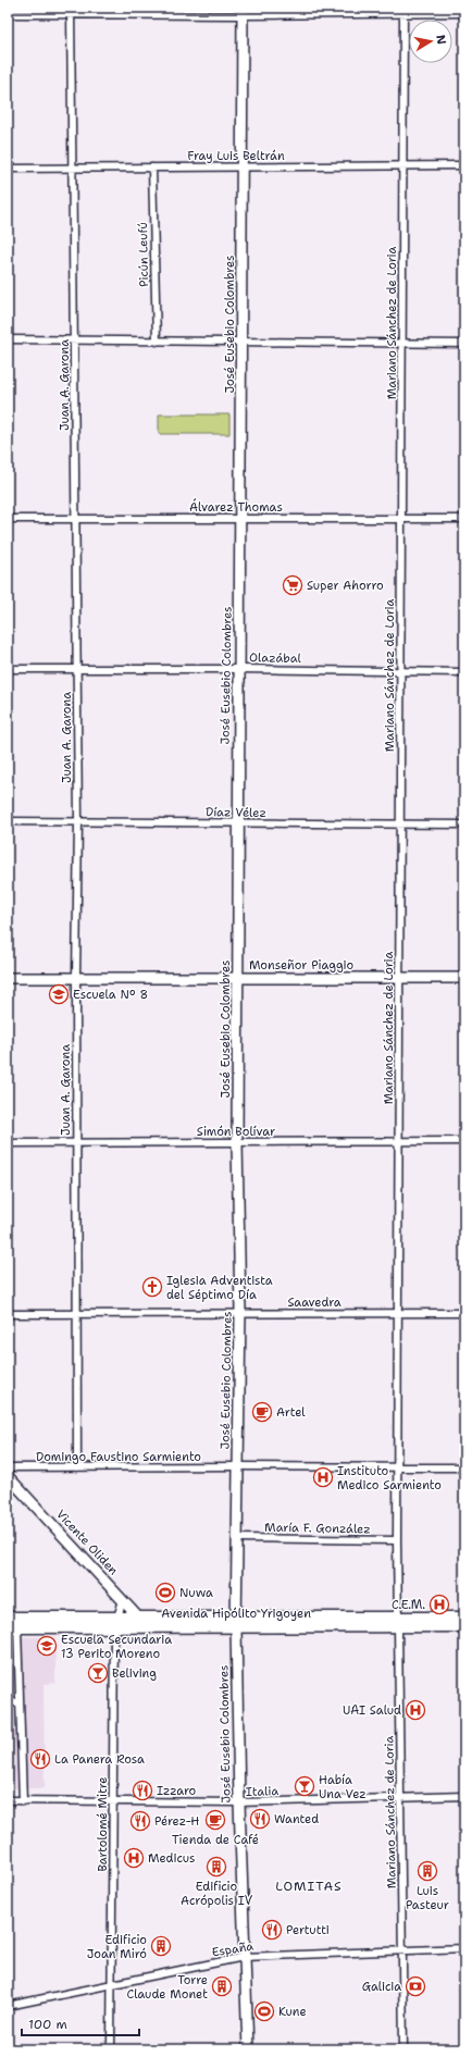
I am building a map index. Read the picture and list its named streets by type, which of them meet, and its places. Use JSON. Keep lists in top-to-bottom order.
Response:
{
  "streets": {
    "main road": ["Avenida Hipólito Yrigoyen"],
    "street": [
      "Fray Luis Beltrán",
      "Picún Leufú",
      "Mariano Sánchez de Loria",
      "José Eusebio Colombres",
      "Juan A. Garona",
      "Álvarez Thomas",
      "Olazábal",
      "Díaz Vélez",
      "Monseñor Piaggio",
      "Simón Bolívar",
      "Saavedra",
      "Domingo Faustino Sarmiento",
      "María F. González",
      "Vicente Oliden",
      "Italia",
      "Bartolomé Mitre",
      "España"
    ]
  },
  "crossings": [
    ["Fray Luis Beltrán", "Picún Leufú"],
    ["Fray Luis Beltrán", "Mariano Sánchez de Loria"],
    ["Fray Luis Beltrán", "José Eusebio Colombres"],
    ["Fray Luis Beltrán", "Juan A. Garona"],
    ["Mariano Sánchez de Loria", "Álvarez Thomas"],
    ["Mariano Sánchez de Loria", "Olazábal"],
    ["Mariano Sánchez de Loria", "Díaz Vélez"],
    ["Mariano Sánchez de Loria", "Monseñor Piaggio"],
    ["Mariano Sánchez de Loria", "Simón Bolívar"],
    ["Mariano Sánchez de Loria", "Saavedra"],
    ["Mariano Sánchez de Loria", "Domingo Faustino Sarmiento"],
    ["Mariano Sánchez de Loria", "María F. González"],
    ["Mariano Sánchez de Loria", "Avenida Hipólito Yrigoyen"],
    ["Mariano Sánchez de Loria", "Italia"],
    ["Mariano Sánchez de Loria", "España"],
    ["José Eusebio Colombres", "Álvarez Thomas"],
    ["José Eusebio Colombres", "Olazábal"],
    ["José Eusebio Colombres", "Díaz Vélez"],
    ["José Eusebio Colombres", "Monseñor Piaggio"],
    ["José Eusebio Colombres", "Simón Bolívar"],
    ["José Eusebio Colombres", "Saavedra"],
    ["José Eusebio Colombres", "Domingo Faustino Sarmiento"],
    ["José Eusebio Colombres", "María F. González"],
    ["José Eusebio Colombres", "Avenida Hipólito Yrigoyen"],
    ["José Eusebio Colombres", "Italia"],
    ["José Eusebio Colombres", "España"],
    ["Juan A. Garona", "Álvarez Thomas"],
    ["Juan A. Garona", "Olazábal"],
    ["Juan A. Garona", "Díaz Vélez"],
    ["Juan A. Garona", "Monseñor Piaggio"],
    ["Juan A. Garona", "Simón Bolívar"],
    ["Juan A. Garona", "Saavedra"],
    ["Juan A. Garona", "Domingo Faustino Sarmiento"],
    ["Vicente Oliden", "Avenida Hipólito Yrigoyen"],
    ["Vicente Oliden", "Bartolomé Mitre"],
    ["Avenida Hipólito Yrigoyen", "Bartolomé Mitre"],
    ["Italia", "Bartolomé Mitre"],
    ["Bartolomé Mitre", "España"]
  ],
  "districts": ["LOMITAS"],
  "places": {
    "supermarket": ["Super Ahorro"],
    "school or university": ["Escuela Nº 8", "Escuela Secundaria 13 Perito Moreno"],
    "church": ["Iglesia Adventista del Séptimo Día"],
    "cafe": ["Artel", "Tienda de Café"],
    "hospital": [
      "Instituto Medico Sarmiento",
      "C.E.M.",
      "UAI Salud",
      "Medicus"
    ],
    "sports": ["Nuwa", "Kune"],
    "bar": ["Beliving", "Había Una Vez"],
    "restaurant": [
      "La Panera Rosa",
      "Izzaro",
      "Wanted",
      "Pérez-H",
      "Pertutti"
    ],
    "building": [
      "Edificio Acrópolis IV",
      "Luis Pasteur",
      "Edificio Joan Miró",
      "Torre Claude Monet"
    ],
    "bank": ["Galicia"]
  },
  "scale_bar": "100 m",
  "north": "right"
}
